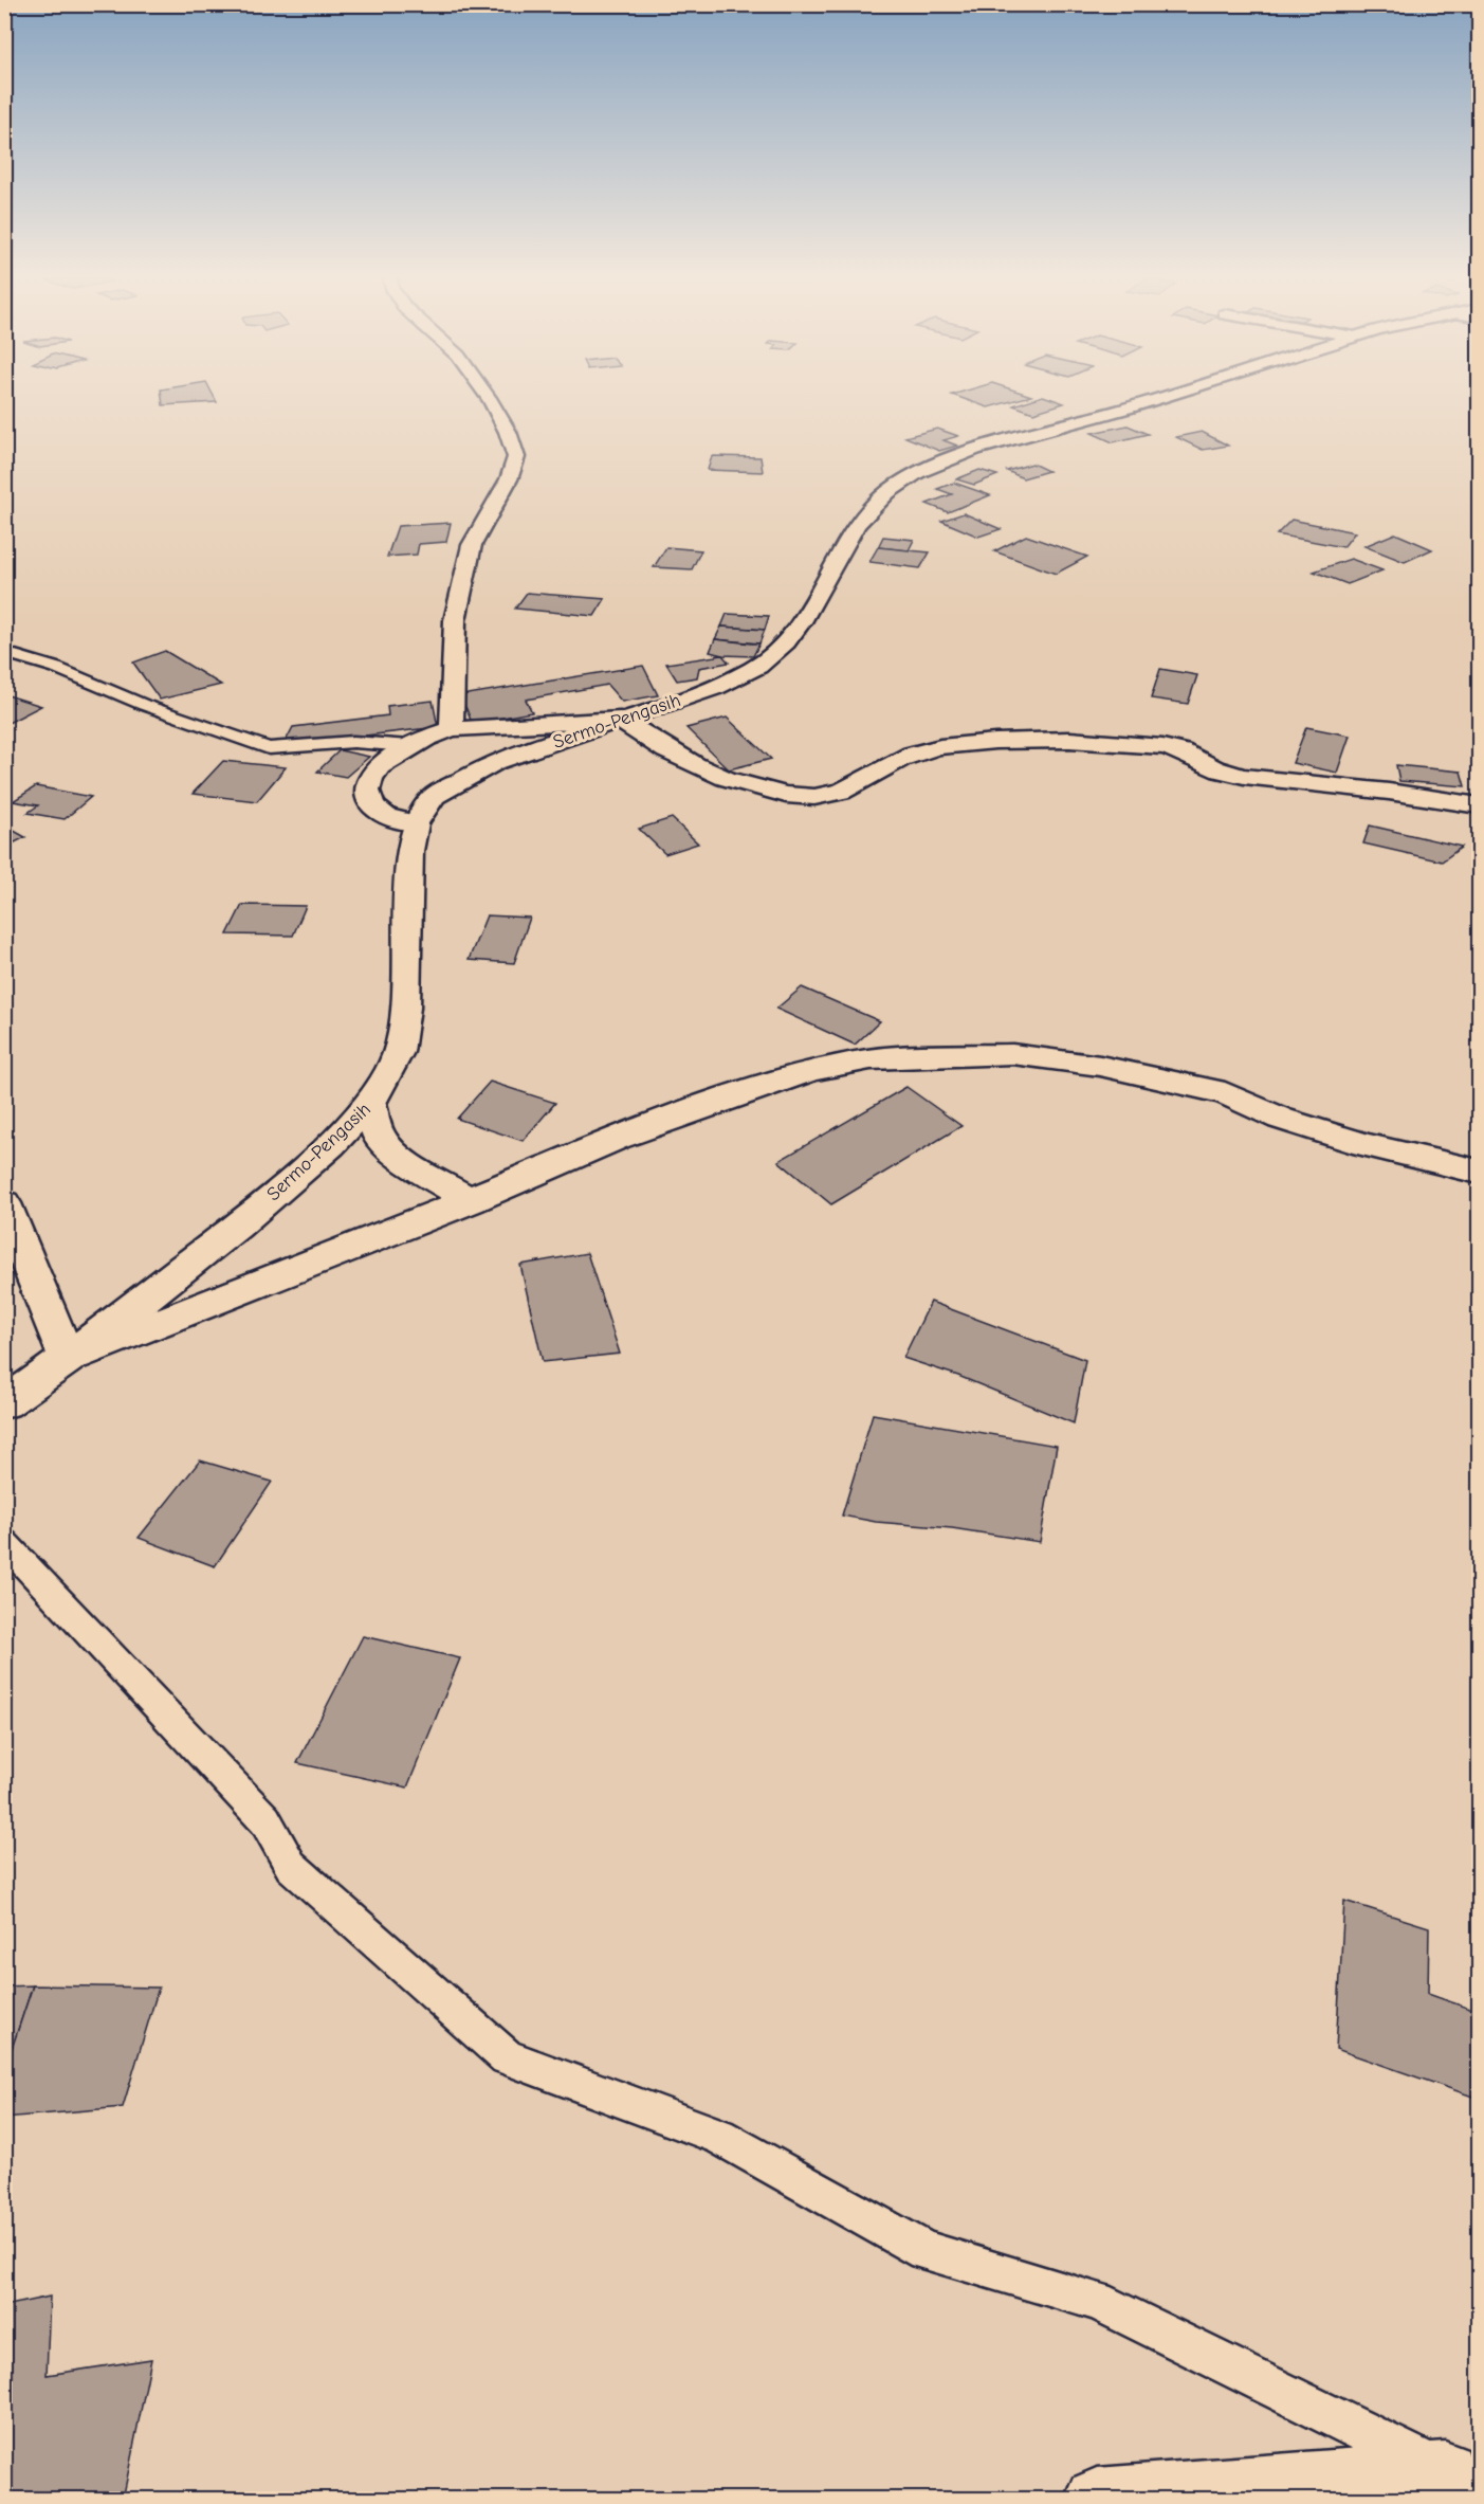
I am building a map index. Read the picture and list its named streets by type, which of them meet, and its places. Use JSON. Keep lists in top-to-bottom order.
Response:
{
  "streets": {
    "street": ["Sermo-Pengasih"]
  }
}
